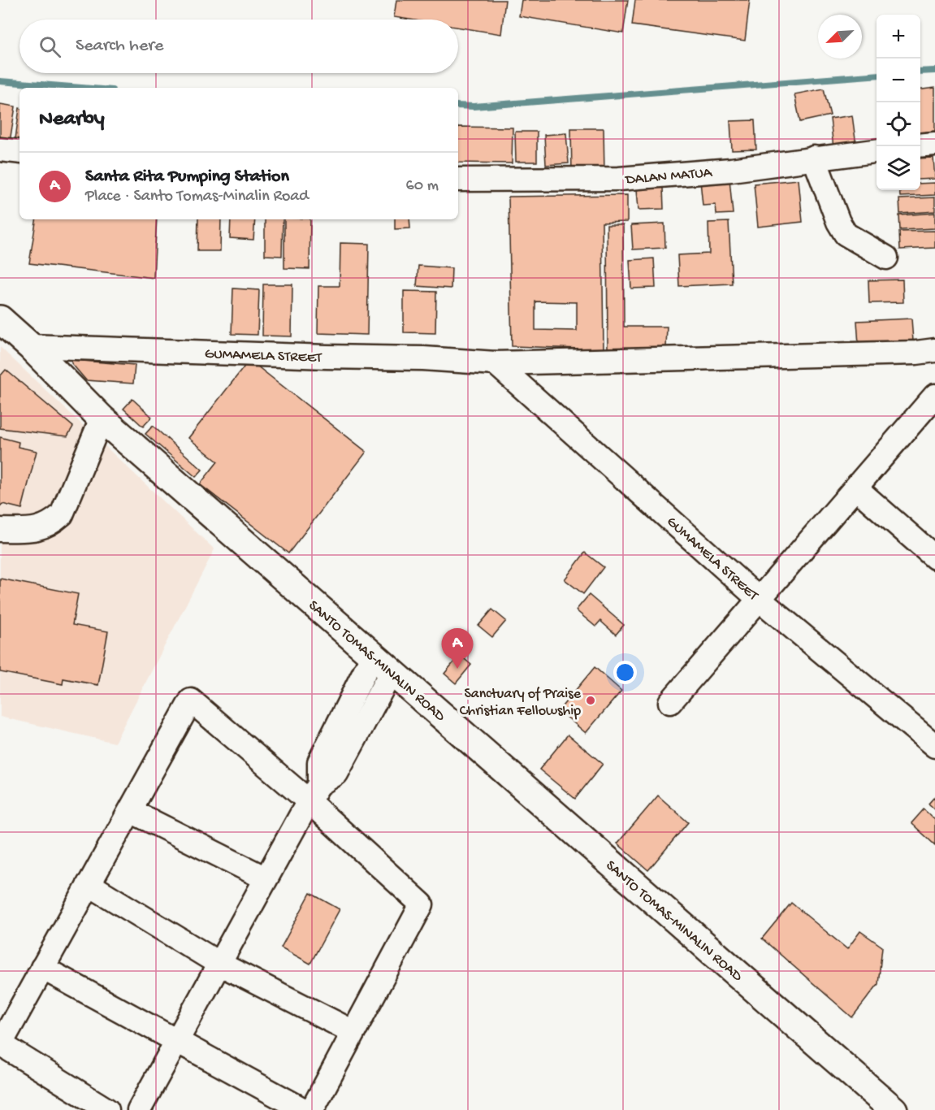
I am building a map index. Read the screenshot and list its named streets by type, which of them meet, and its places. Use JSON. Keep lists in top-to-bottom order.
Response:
{
  "streets": {
    "main road": ["SANTO TOMAS-MINALIN ROAD"],
    "street": ["DALAN MATUA", "GUMAMELA STREET"]
  },
  "crossings": [
    ["GUMAMELA STREET", "SANTO TOMAS-MINALIN ROAD"]
  ],
  "places": ["Sanctuary of Praise Christian Fellowship"],
  "north": "bottom left",
  "page": {
    "map_buttons": ["+", "−"],
    "search": "Search here",
    "heading": "Nearby",
    "list": [
      {
        "mark": "A",
        "name": "Santa Rita Pumping Station",
        "note": "Place · Santo Tomas-Minalin Road",
        "value": "60 m"
      }
    ],
    "pins": "A"
  }
}
